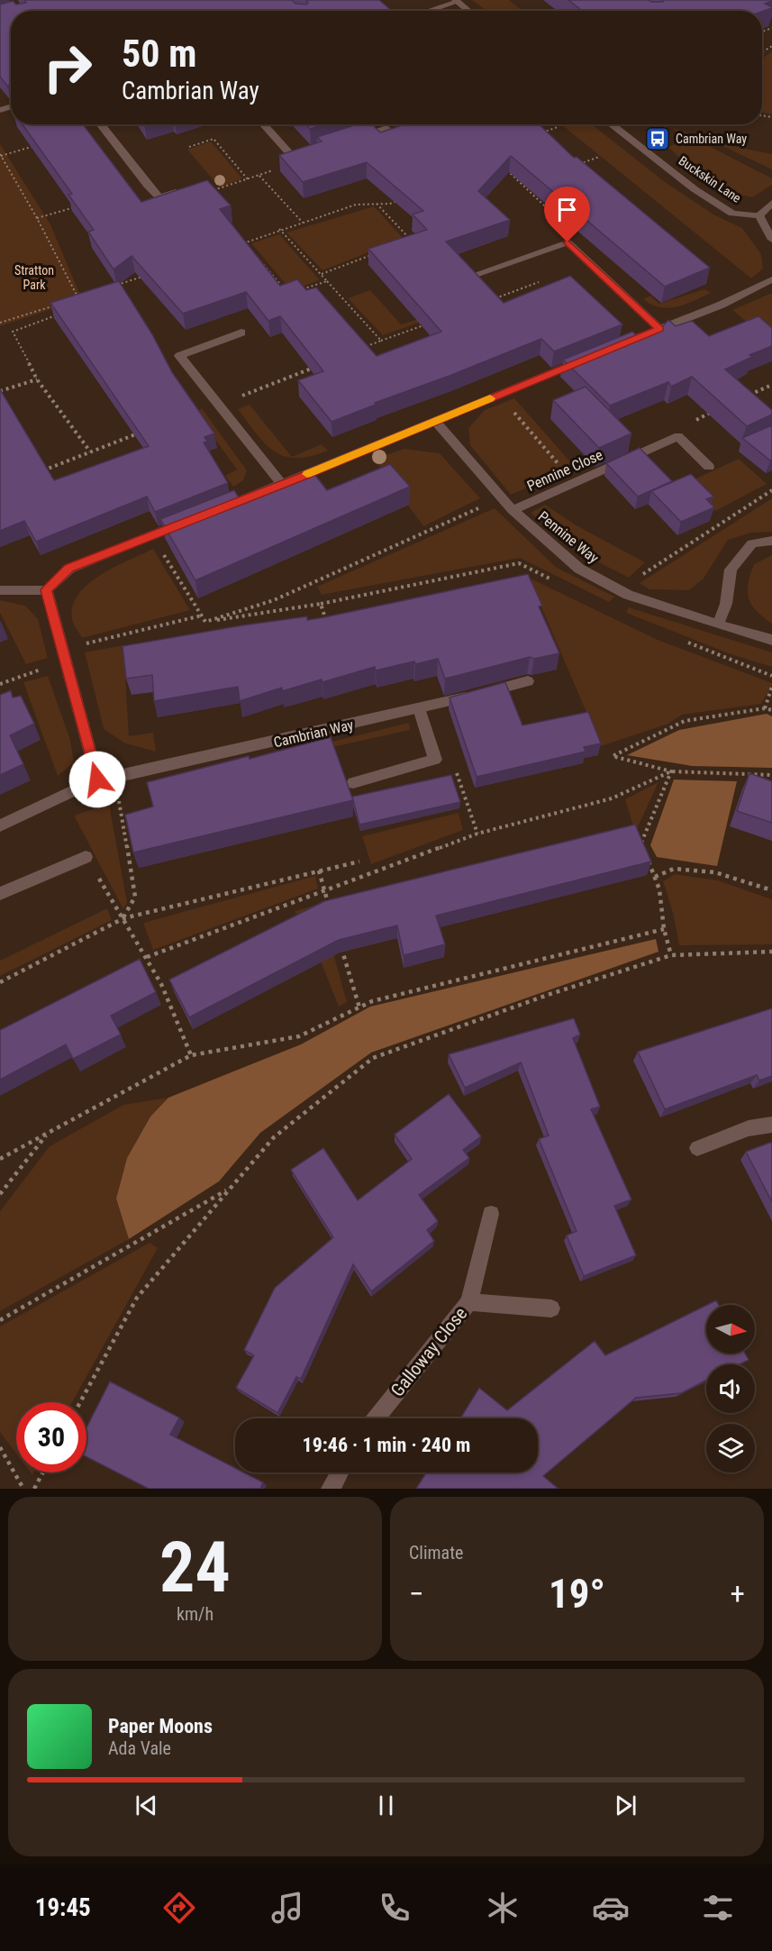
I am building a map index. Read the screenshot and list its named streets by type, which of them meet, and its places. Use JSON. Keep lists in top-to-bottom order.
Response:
{
  "streets": {
    "street": [
      "Buckskin Lane",
      "Pennine Close",
      "Pennine Way",
      "Cambrian Way",
      "Galloway Close"
    ]
  },
  "crossings": [
    ["Pennine Close", "Pennine Way"]
  ],
  "parks": ["Stratton Park"],
  "places": {
    "bus stop": ["Cambrian Way"]
  },
  "north": "right",
  "page": {
    "turn": ["50 m", "Cambrian Way"],
    "limit": "30",
    "trip": "19:46 · 1 min · 240 m",
    "tile": [
      ["24", "km/h"],
      "Climate"
    ],
    "heat": ["−", "19°", "+"],
    "song": ["Paper Moons", "Ada Vale"],
    "tabs": "19:45"
  }
}
